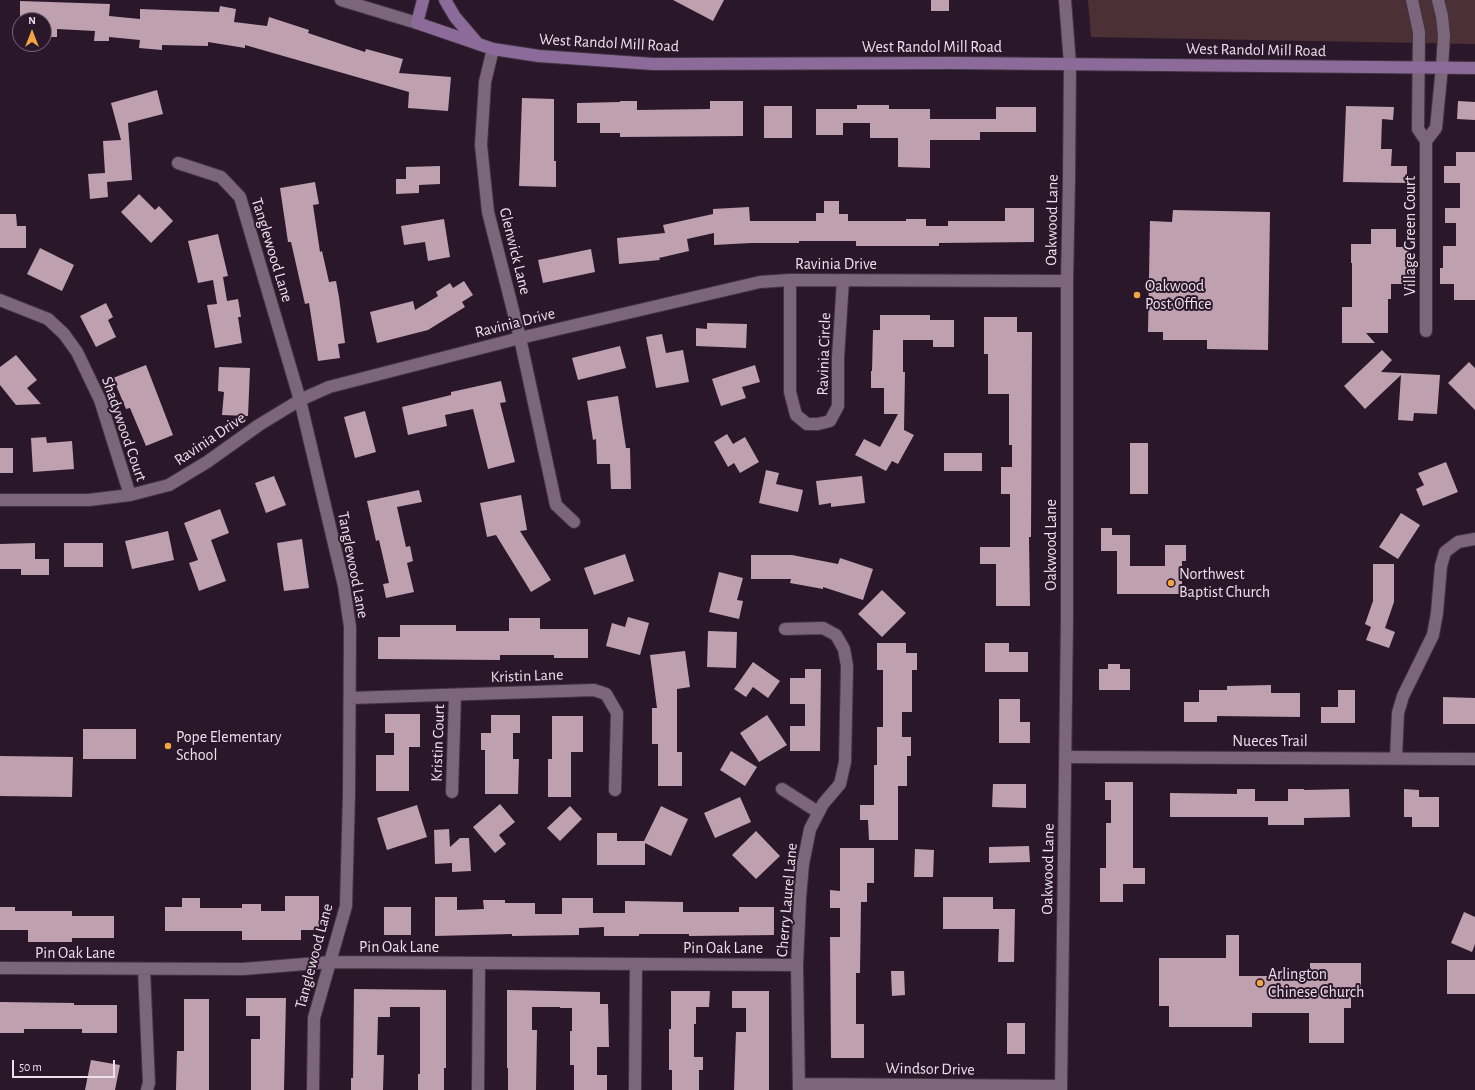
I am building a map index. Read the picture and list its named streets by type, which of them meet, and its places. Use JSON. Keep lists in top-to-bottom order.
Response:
{
  "streets": {
    "main road": ["West Randol Mill Road"],
    "street": [
      "Oakwood Lane",
      "Village Green Court",
      "Tanglewood Lane",
      "Glenwick Lane",
      "Ravinia Drive",
      "Ravinia Circle",
      "Shadywood Court",
      "Kristin Lane",
      "Nueces Trail",
      "Kristin Court",
      "Cherry Laurel Lane",
      "Pin Oak Lane",
      "Windsor Drive"
    ]
  },
  "crossings": [
    ["West Randol Mill Road", "Oakwood Lane"],
    ["West Randol Mill Road", "Village Green Court"],
    ["West Randol Mill Road", "Glenwick Lane"],
    ["Oakwood Lane", "Ravinia Drive"],
    ["Oakwood Lane", "Nueces Trail"],
    ["Oakwood Lane", "Windsor Drive"],
    ["Tanglewood Lane", "Ravinia Drive"],
    ["Tanglewood Lane", "Kristin Lane"],
    ["Tanglewood Lane", "Pin Oak Lane"],
    ["Glenwick Lane", "Ravinia Drive"],
    ["Ravinia Drive", "Ravinia Circle"],
    ["Ravinia Drive", "Shadywood Court"],
    ["Kristin Lane", "Kristin Court"],
    ["Cherry Laurel Lane", "Pin Oak Lane"],
    ["Cherry Laurel Lane", "Windsor Drive"]
  ],
  "places": [
    "Oakwood Post Office",
    "Northwest Baptist Church",
    "Pope Elementary School",
    "Arlington Chinese Church"
  ],
  "scale_bar": "50 m",
  "north": "top"
}
